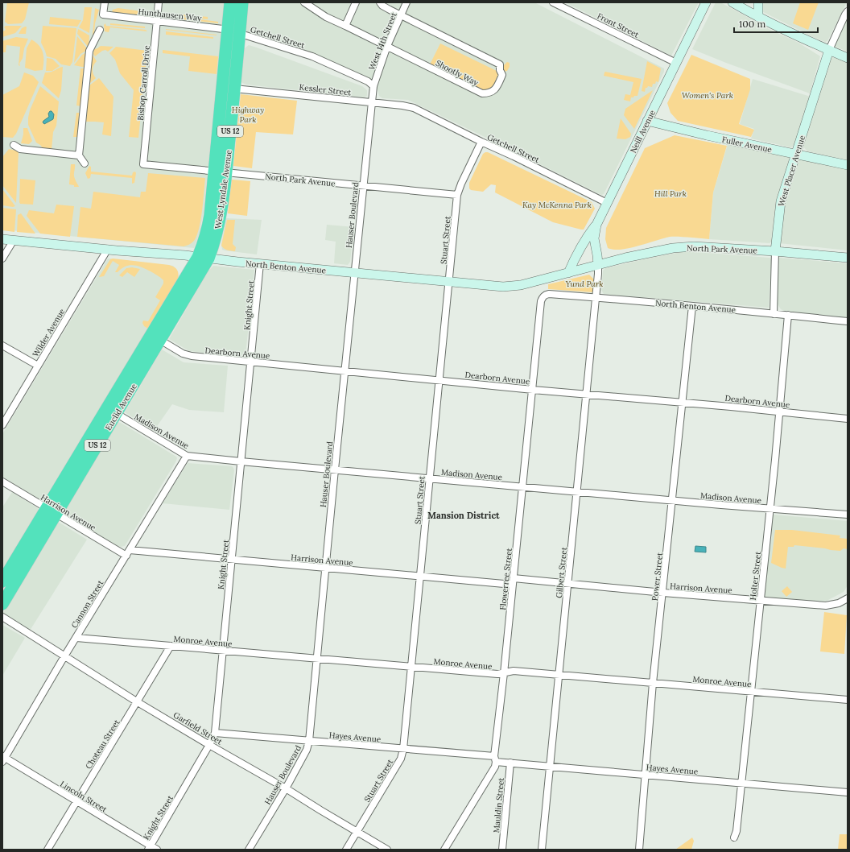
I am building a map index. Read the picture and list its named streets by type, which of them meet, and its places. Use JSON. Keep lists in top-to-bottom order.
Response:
{
  "streets": {
    "highway": ["US 12", "West Lyndale Avenue", "Euclid Avenue"],
    "main road": [
      "Neill Avenue",
      "Fuller Avenue",
      "West Placer Avenue",
      "North Park Avenue",
      "North Benton Avenue"
    ],
    "street": [
      "Hunthausen Way",
      "Front Street",
      "Getchell Street",
      "West 14th Street",
      "Shootly Way",
      "Bishop Carroll Drive",
      "Kessler Street",
      "Hauser Boulevard",
      "Stuart Street",
      "Knight Street",
      "Wilder Avenue",
      "Dearborn Avenue",
      "Madison Avenue",
      "Harrison Avenue",
      "Gilbert Street",
      "Holter Street",
      "Power Street",
      "Flowerree Street",
      "Cannon Street",
      "Monroe Avenue",
      "Garfield Street",
      "Hayes Avenue",
      "Choteau Street",
      "Lincoln Street",
      "Mauldin Street"
    ]
  },
  "crossings": [
    ["Hunthausen Way", "Getchell Street"],
    ["Hunthausen Way", "Bishop Carroll Drive"],
    ["Hunthausen Way", "West Lyndale Avenue"],
    ["Front Street", "Neill Avenue"],
    ["Getchell Street", "West 14th Street"],
    ["Getchell Street", "Kessler Street"],
    ["Getchell Street", "Neill Avenue"],
    ["Getchell Street", "West Lyndale Avenue"],
    ["Getchell Street", "Hauser Boulevard"],
    ["Getchell Street", "Stuart Street"],
    ["West 14th Street", "Shootly Way"],
    ["West 14th Street", "Hauser Boulevard"],
    ["Bishop Carroll Drive", "North Park Avenue"],
    ["Kessler Street", "West Lyndale Avenue"],
    ["Kessler Street", "Hauser Boulevard"],
    ["Neill Avenue", "Fuller Avenue"],
    ["Neill Avenue", "North Park Avenue"],
    ["Fuller Avenue", "West Placer Avenue"],
    ["West Placer Avenue", "North Park Avenue"],
    ["West Placer Avenue", "North Benton Avenue"],
    ["North Park Avenue", "West Lyndale Avenue"],
    ["North Park Avenue", "Hauser Boulevard"],
    ["North Park Avenue", "Stuart Street"],
    ["North Park Avenue", "North Benton Avenue"],
    ["West Lyndale Avenue", "North Benton Avenue"],
    ["West Lyndale Avenue", "Euclid Avenue"],
    ["Hauser Boulevard", "North Benton Avenue"],
    ["Hauser Boulevard", "Dearborn Avenue"],
    ["Hauser Boulevard", "Madison Avenue"],
    ["Hauser Boulevard", "Harrison Avenue"],
    ["Hauser Boulevard", "Monroe Avenue"],
    ["Hauser Boulevard", "Garfield Street"],
    ["Hauser Boulevard", "Hayes Avenue"],
    ["Stuart Street", "North Benton Avenue"],
    ["Stuart Street", "Dearborn Avenue"],
    ["Stuart Street", "Madison Avenue"],
    ["Stuart Street", "Harrison Avenue"],
    ["Stuart Street", "Monroe Avenue"],
    ["Stuart Street", "Garfield Street"],
    ["Stuart Street", "Hayes Avenue"],
    ["North Benton Avenue", "Knight Street"],
    ["North Benton Avenue", "Wilder Avenue"],
    ["North Benton Avenue", "Euclid Avenue"],
    ["North Benton Avenue", "Gilbert Street"],
    ["North Benton Avenue", "Holter Street"],
    ["North Benton Avenue", "Power Street"],
    ["North Benton Avenue", "Flowerree Street"],
    ["Knight Street", "Dearborn Avenue"],
    ["Knight Street", "Madison Avenue"],
    ["Knight Street", "Harrison Avenue"],
    ["Knight Street", "Monroe Avenue"],
    ["Knight Street", "Garfield Street"],
    ["Knight Street", "Hayes Avenue"],
    ["Knight Street", "Lincoln Street"],
    ["Dearborn Avenue", "Euclid Avenue"],
    ["Dearborn Avenue", "Gilbert Street"],
    ["Dearborn Avenue", "Holter Street"],
    ["Dearborn Avenue", "Power Street"],
    ["Dearborn Avenue", "Flowerree Street"],
    ["Euclid Avenue", "Madison Avenue"],
    ["Euclid Avenue", "Harrison Avenue"],
    ["Madison Avenue", "Gilbert Street"],
    ["Madison Avenue", "Holter Street"],
    ["Madison Avenue", "Power Street"],
    ["Madison Avenue", "Flowerree Street"],
    ["Madison Avenue", "Cannon Street"],
    ["Harrison Avenue", "Gilbert Street"],
    ["Harrison Avenue", "Holter Street"],
    ["Harrison Avenue", "Power Street"],
    ["Harrison Avenue", "Flowerree Street"],
    ["Harrison Avenue", "Cannon Street"],
    ["Gilbert Street", "Monroe Avenue"],
    ["Gilbert Street", "Hayes Avenue"],
    ["Holter Street", "Monroe Avenue"],
    ["Holter Street", "Hayes Avenue"],
    ["Power Street", "Monroe Avenue"],
    ["Power Street", "Hayes Avenue"],
    ["Flowerree Street", "Monroe Avenue"],
    ["Flowerree Street", "Hayes Avenue"],
    ["Cannon Street", "Monroe Avenue"],
    ["Cannon Street", "Garfield Street"],
    ["Cannon Street", "Lincoln Street"],
    ["Monroe Avenue", "Choteau Street"],
    ["Garfield Street", "Choteau Street"],
    ["Hayes Avenue", "Mauldin Street"],
    ["Choteau Street", "Lincoln Street"]
  ],
  "districts": ["Mansion District"],
  "parks": [
    "Women's Park",
    "Highway Park",
    "Hill Park",
    "Kay McKenna Park",
    "Yund Park"
  ],
  "scale_bar": "100 m"
}
